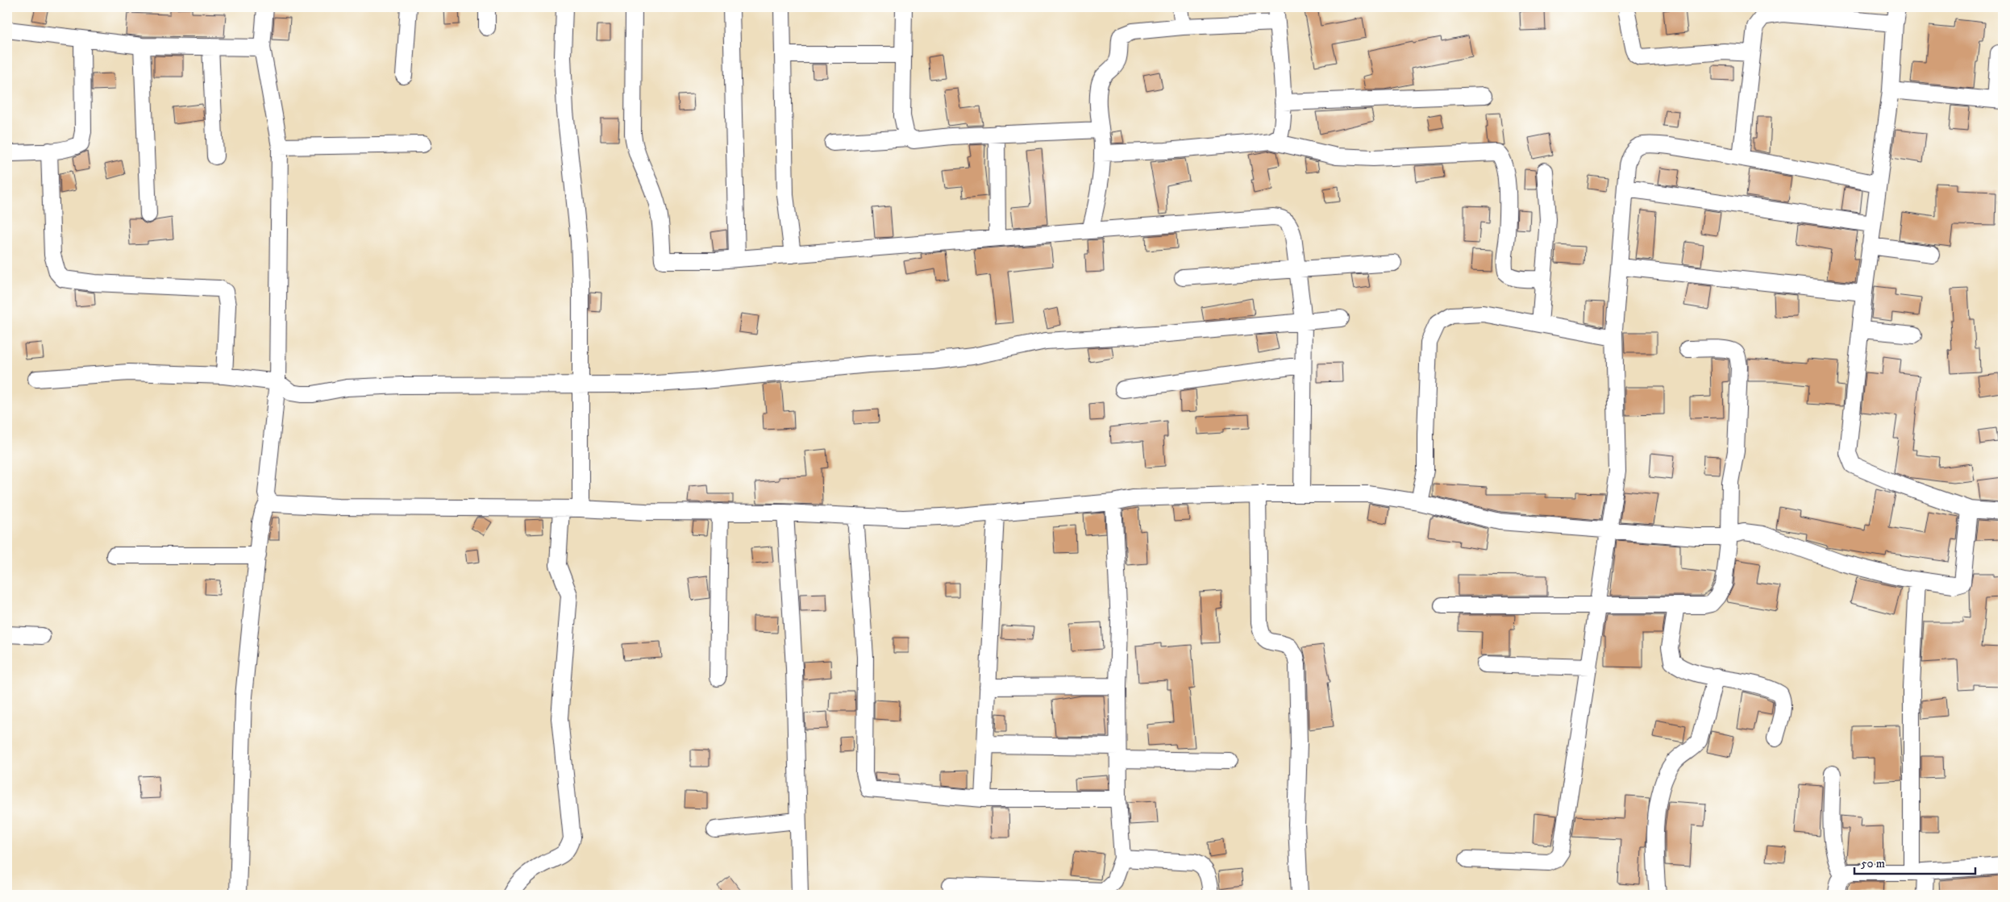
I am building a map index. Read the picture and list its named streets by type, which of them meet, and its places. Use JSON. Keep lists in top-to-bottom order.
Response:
{
  "scale_bar": "50 m"
}
